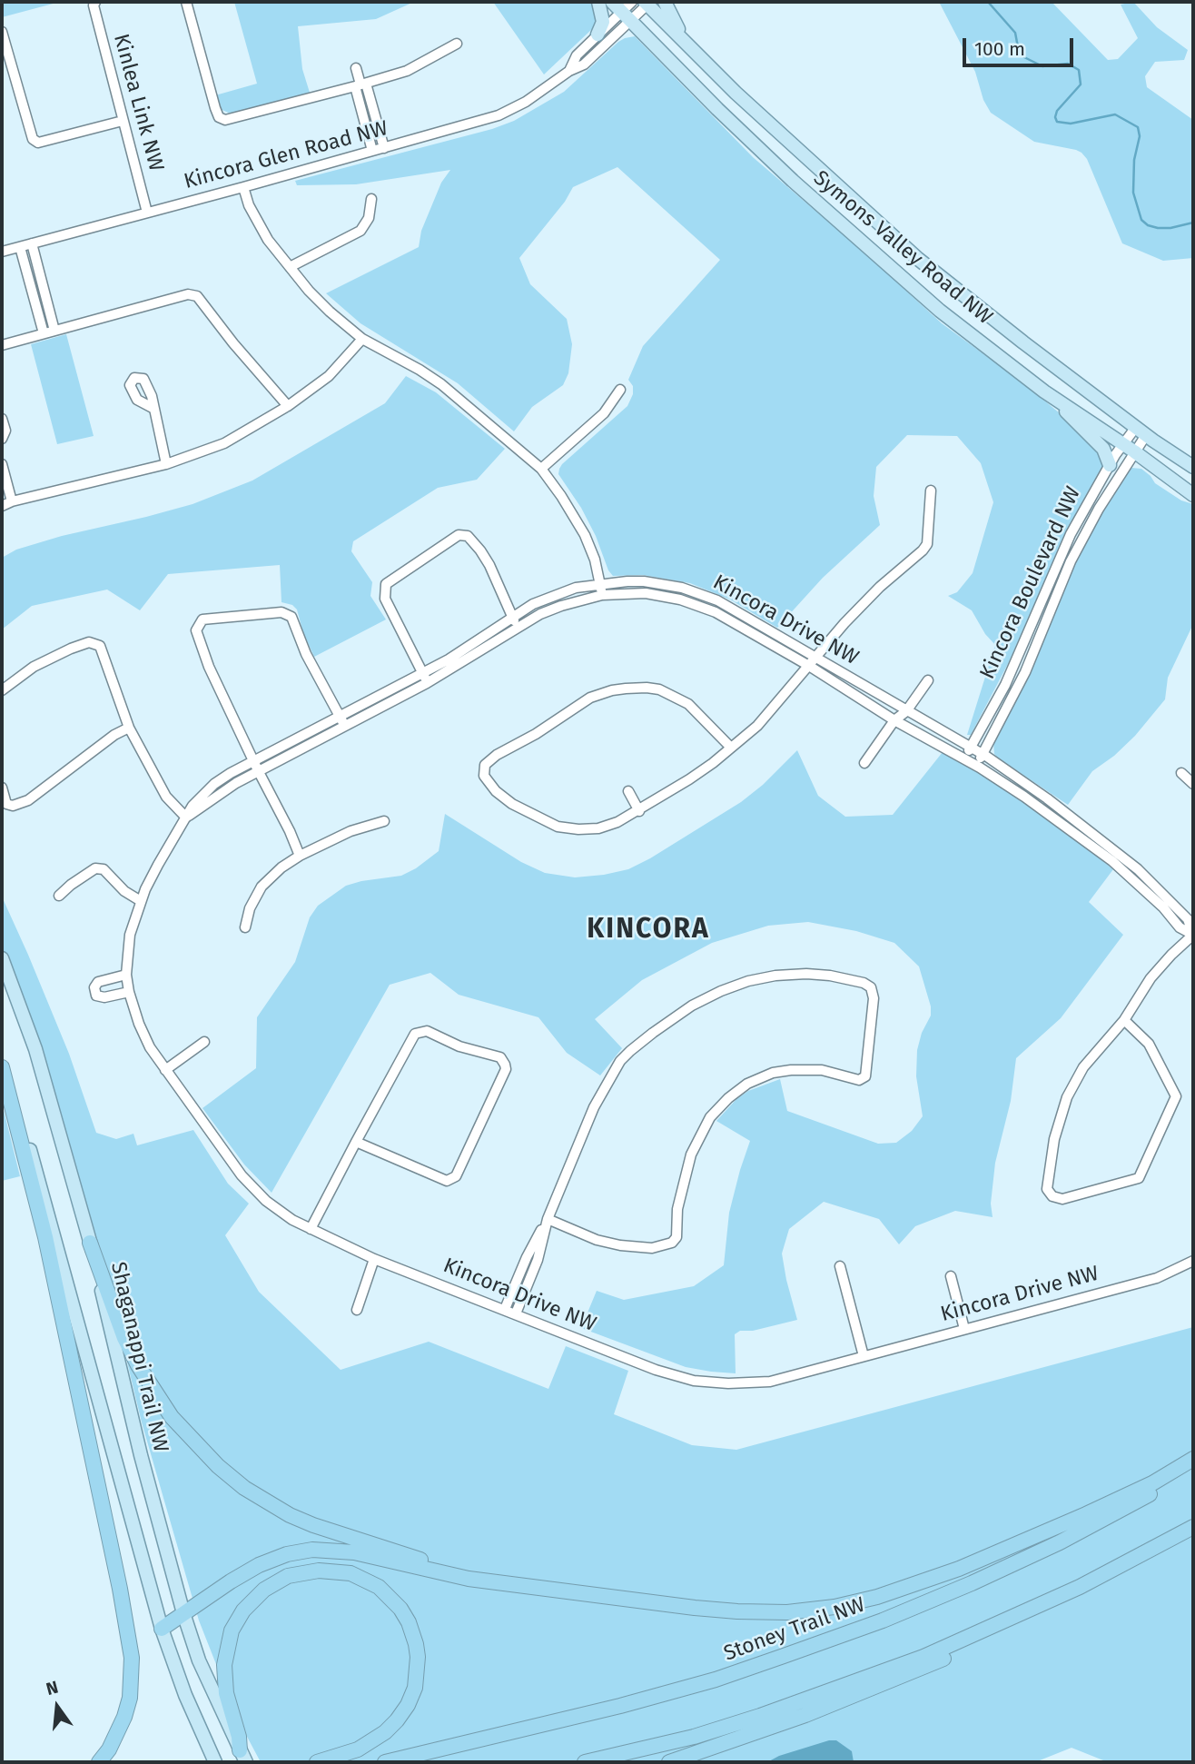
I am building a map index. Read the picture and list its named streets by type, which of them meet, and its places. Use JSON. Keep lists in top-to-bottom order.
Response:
{
  "streets": {
    "highway": ["Stoney Trail NW"],
    "main road": ["Symons Valley Road NW", "Shaganappi Trail NW"],
    "street": [
      "Kinlea Link NW",
      "Kincora Glen Road NW",
      "Kincora Boulevard NW",
      "Kincora Drive NW"
    ]
  },
  "crossings": [
    ["Kinlea Link NW", "Kincora Glen Road NW"],
    ["Kincora Glen Road NW", "Symons Valley Road NW"],
    ["Symons Valley Road NW", "Kincora Boulevard NW"],
    ["Kincora Boulevard NW", "Kincora Drive NW"]
  ],
  "districts": ["KINCORA"],
  "scale_bar": "100 m",
  "north": "top"
}
